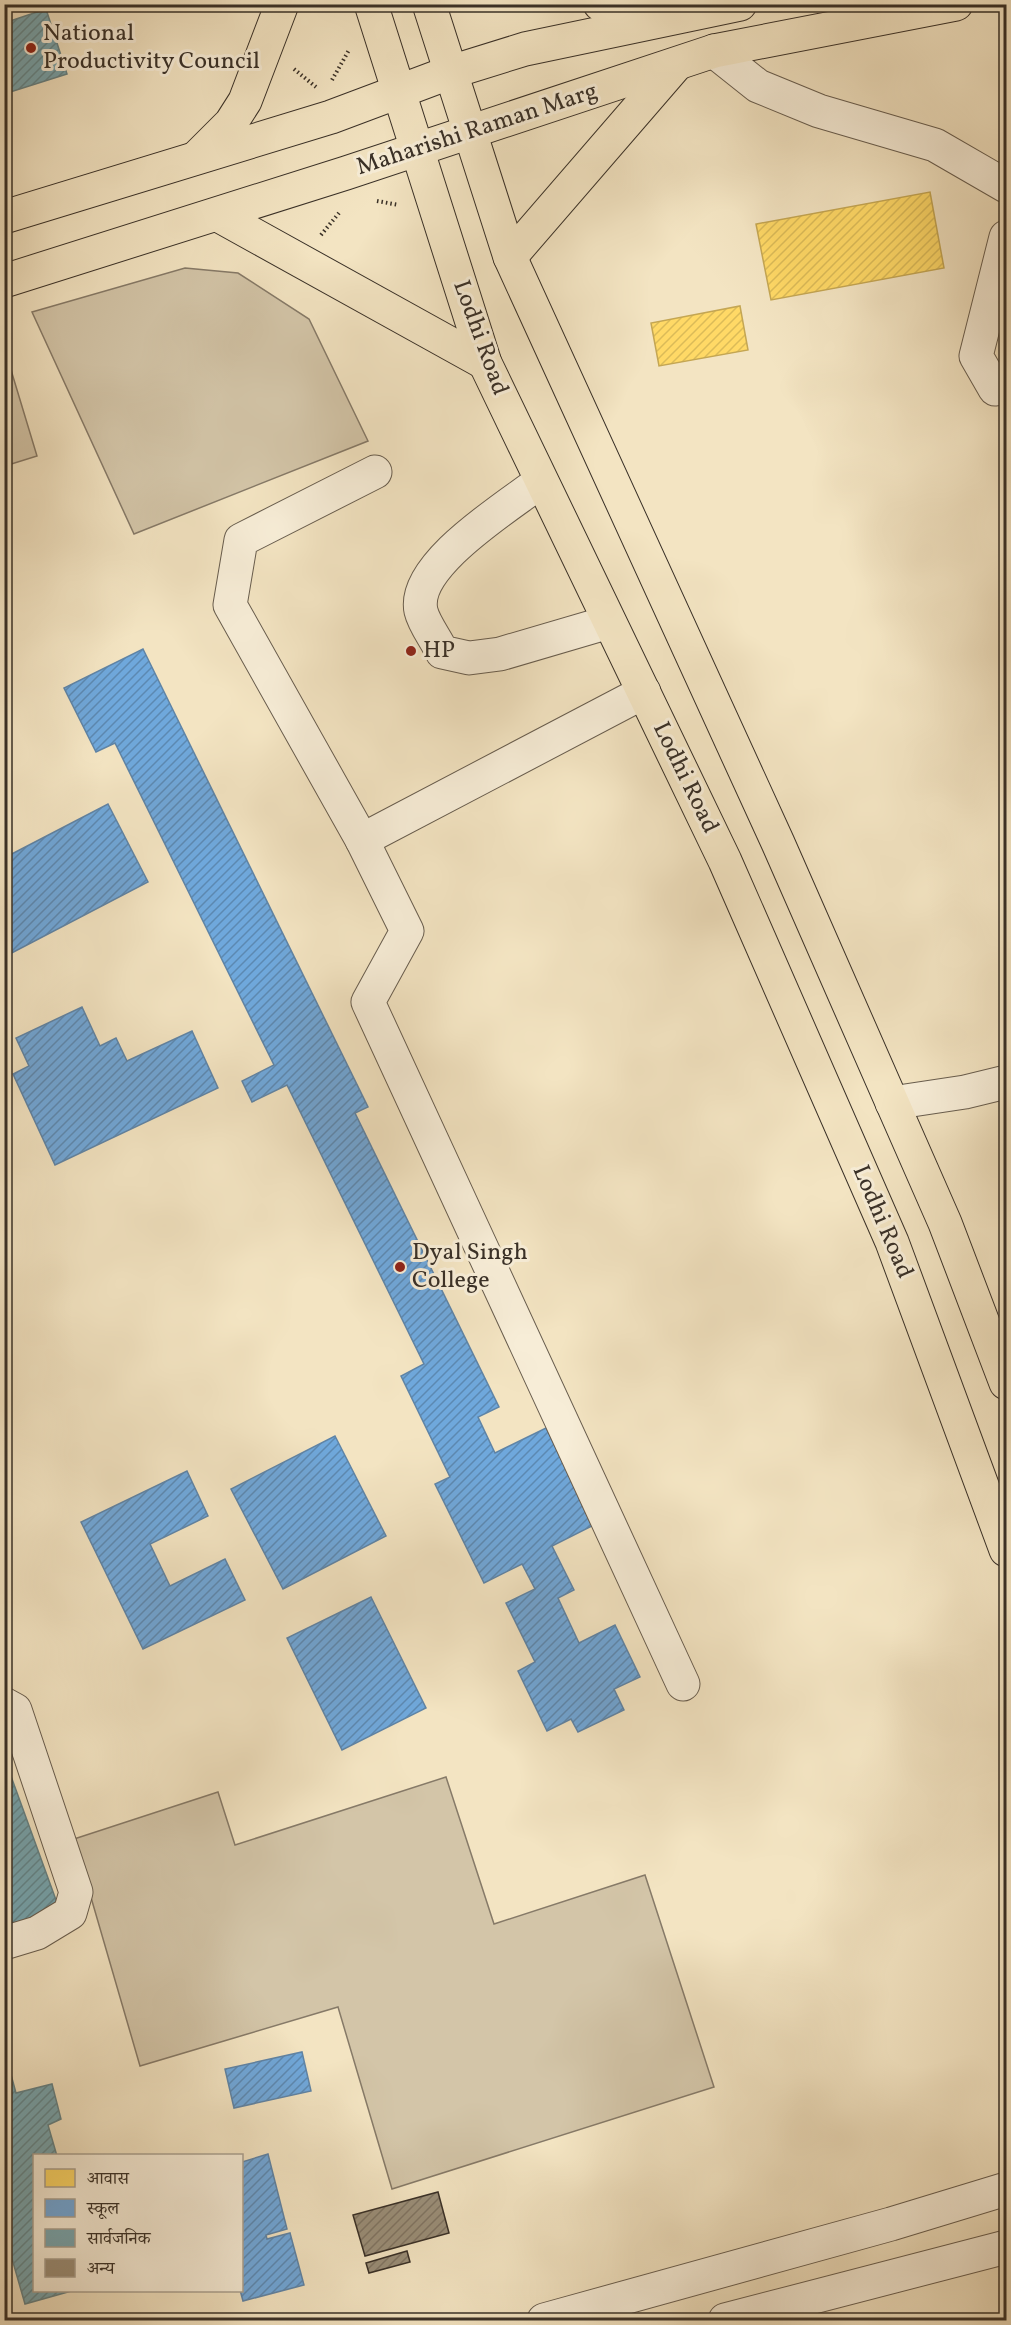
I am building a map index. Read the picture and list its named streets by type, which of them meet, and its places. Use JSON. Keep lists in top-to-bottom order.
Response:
{
  "streets": {
    "main road": ["Maharishi Raman Marg", "Lodhi Road"]
  },
  "crossings": [
    ["Maharishi Raman Marg", "Lodhi Road"]
  ],
  "places": ["National Productivity Council", "HP", "Dyal Singh College"],
  "legend": [
    "आवास",
    "स्कूल",
    "सार्वजनिक",
    "अन्य"
  ]
}
